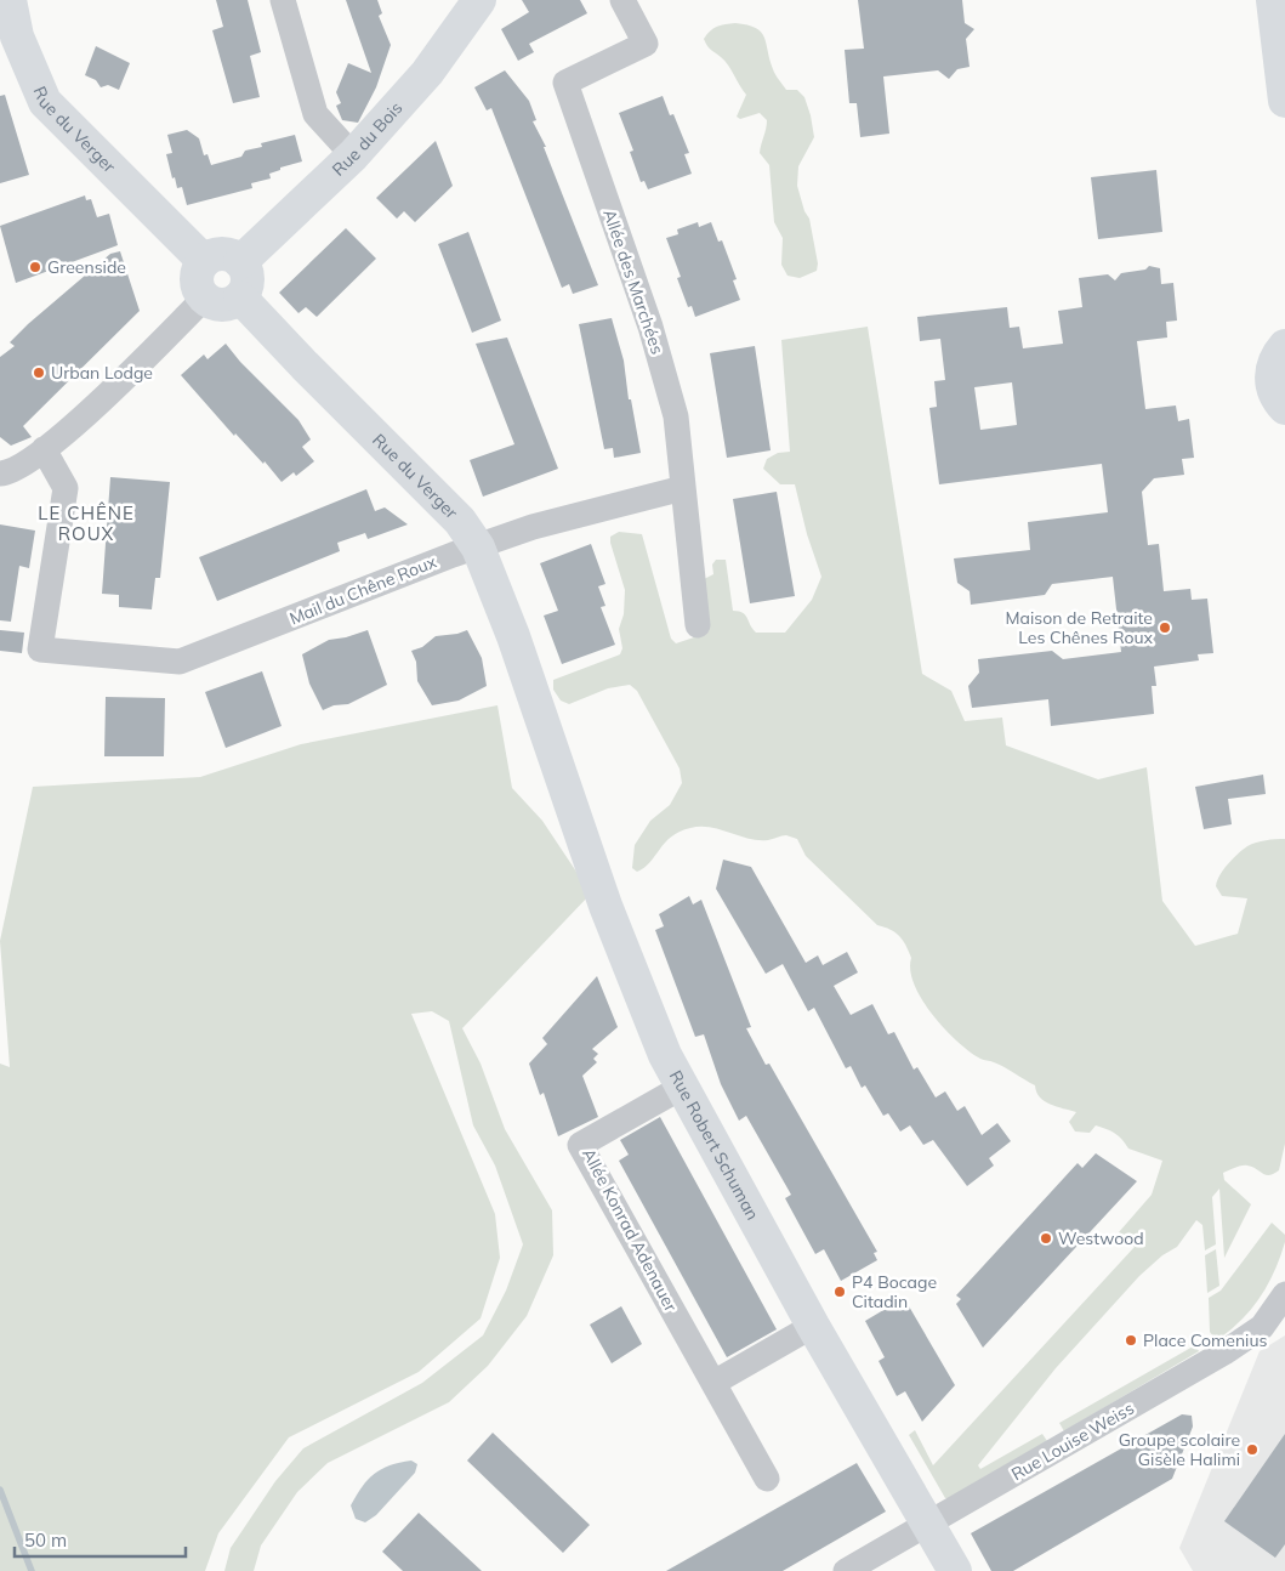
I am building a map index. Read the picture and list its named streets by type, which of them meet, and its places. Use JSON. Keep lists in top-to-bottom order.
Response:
{
  "streets": {
    "street": [
      "Rue du Verger",
      "Rue du Bois",
      "Allée des Marchées",
      "Mail du Chêne Roux",
      "Rue Robert Schuman",
      "Allée Konrad Adenauer",
      "Rue Louise Weiss"
    ]
  },
  "crossings": [
    ["Rue du Verger", "Rue du Bois"],
    ["Rue du Verger", "Mail du Chêne Roux"],
    ["Rue du Verger", "Rue Robert Schuman"],
    ["Allée des Marchées", "Mail du Chêne Roux"],
    ["Rue Robert Schuman", "Allée Konrad Adenauer"],
    ["Rue Robert Schuman", "Rue Louise Weiss"]
  ],
  "districts": ["LE CHÊNE ROUX"],
  "places": [
    "Greenside",
    "Urban Lodge",
    "Maison de Retraite Les Chênes Roux",
    "Westwood",
    "P4 Bocage Citadin",
    "Place Comenius",
    "Groupe scolaire Gisèle Halimi"
  ],
  "scale_bar": "50 m"
}
